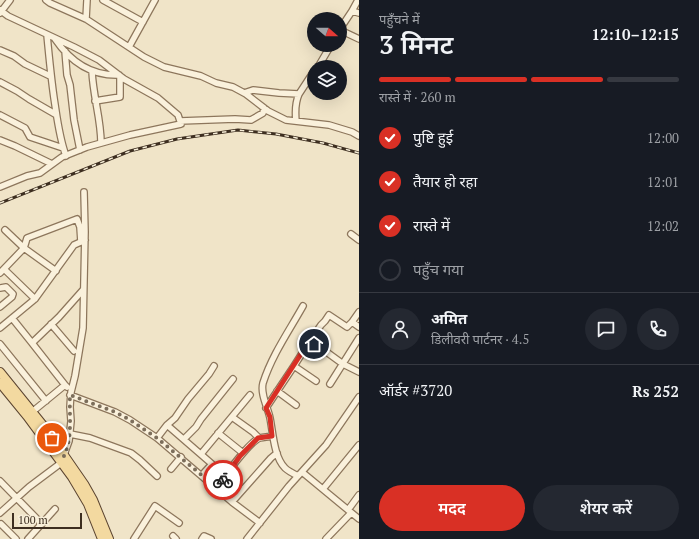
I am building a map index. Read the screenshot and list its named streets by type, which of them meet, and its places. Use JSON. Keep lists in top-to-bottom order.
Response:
{
  "scale_bar": "100 m",
  "north": "right",
  "page": {
    "heading": ["3 मिनट", "पहुँचने में", "12:10–12:15"],
    "panel": [
      "अमित",
      "डिलीवरी पार्टनर · 4.5",
      "ऑर्डर #3720",
      "Rs 252"
    ],
    "bar": "रास्ते में · 260 m",
    "list": [
      ["पुष्टि हुई", "12:00"],
      ["तैयार हो रहा", "12:01"],
      ["रास्ते में", "12:02"],
      "पहुँच गया"
    ],
    "buttons": ["मदद", "शेयर करें"],
    "scale": "100 m"
  }
}
